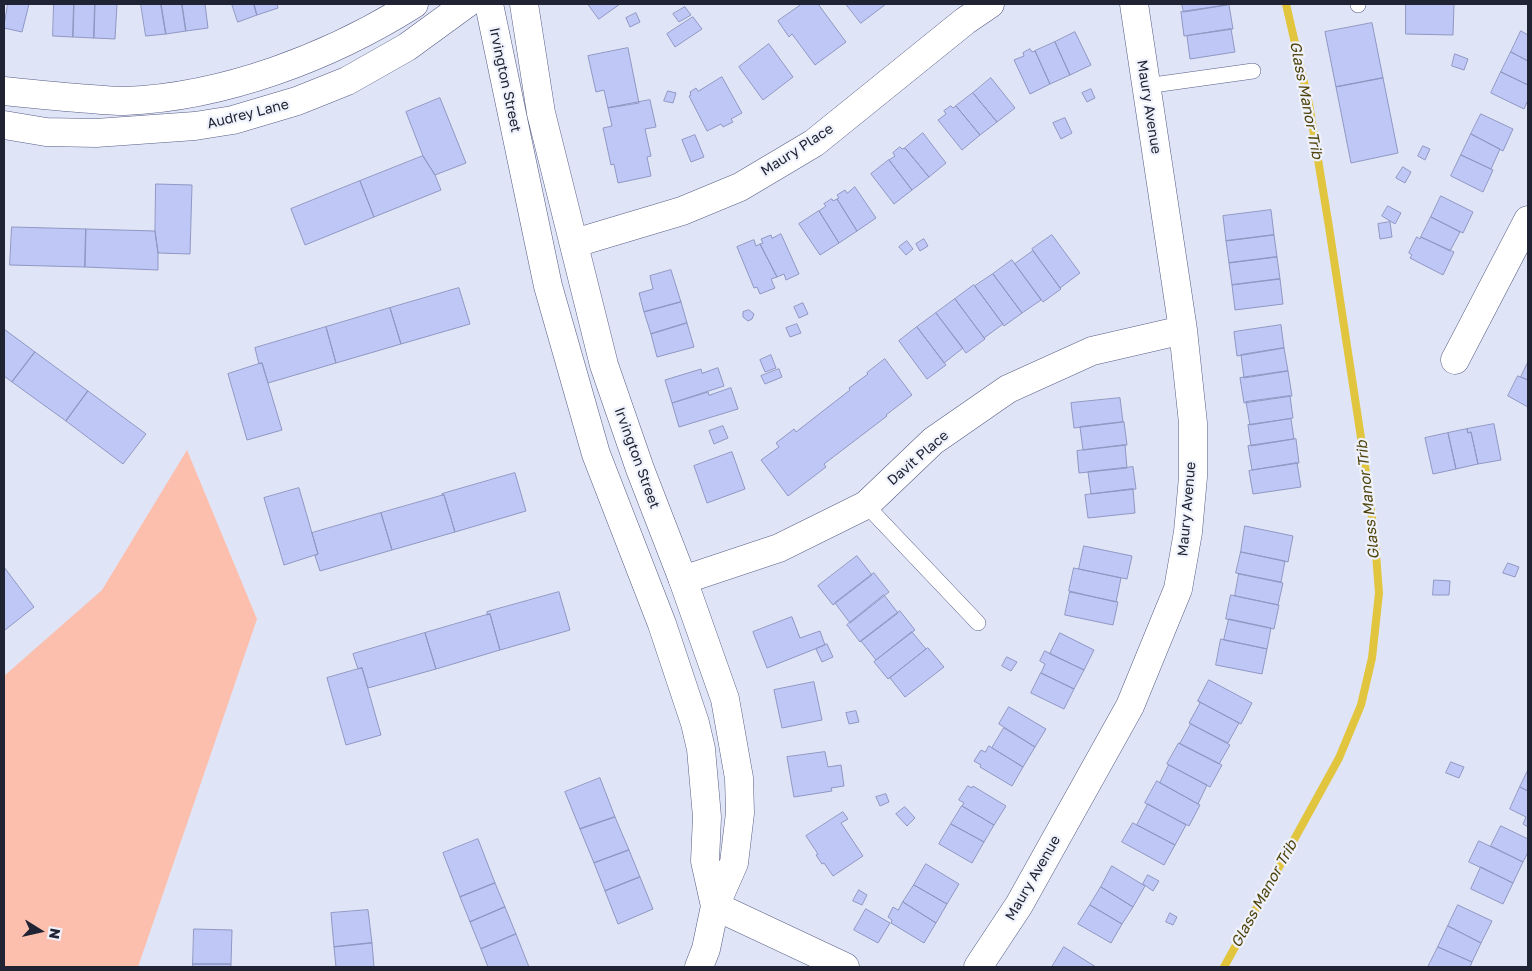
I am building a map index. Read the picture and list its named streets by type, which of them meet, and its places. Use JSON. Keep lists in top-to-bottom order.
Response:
{
  "streets": {
    "street": [
      "Irvington Street",
      "Maury Avenue",
      "Audrey Lane",
      "Maury Place",
      "Davit Place"
    ]
  },
  "crossings": [
    ["Irvington Street", "Maury Place"],
    ["Irvington Street", "Davit Place"],
    ["Maury Avenue", "Davit Place"]
  ],
  "water": ["Glass Manor Trib"],
  "north": "right"
}
